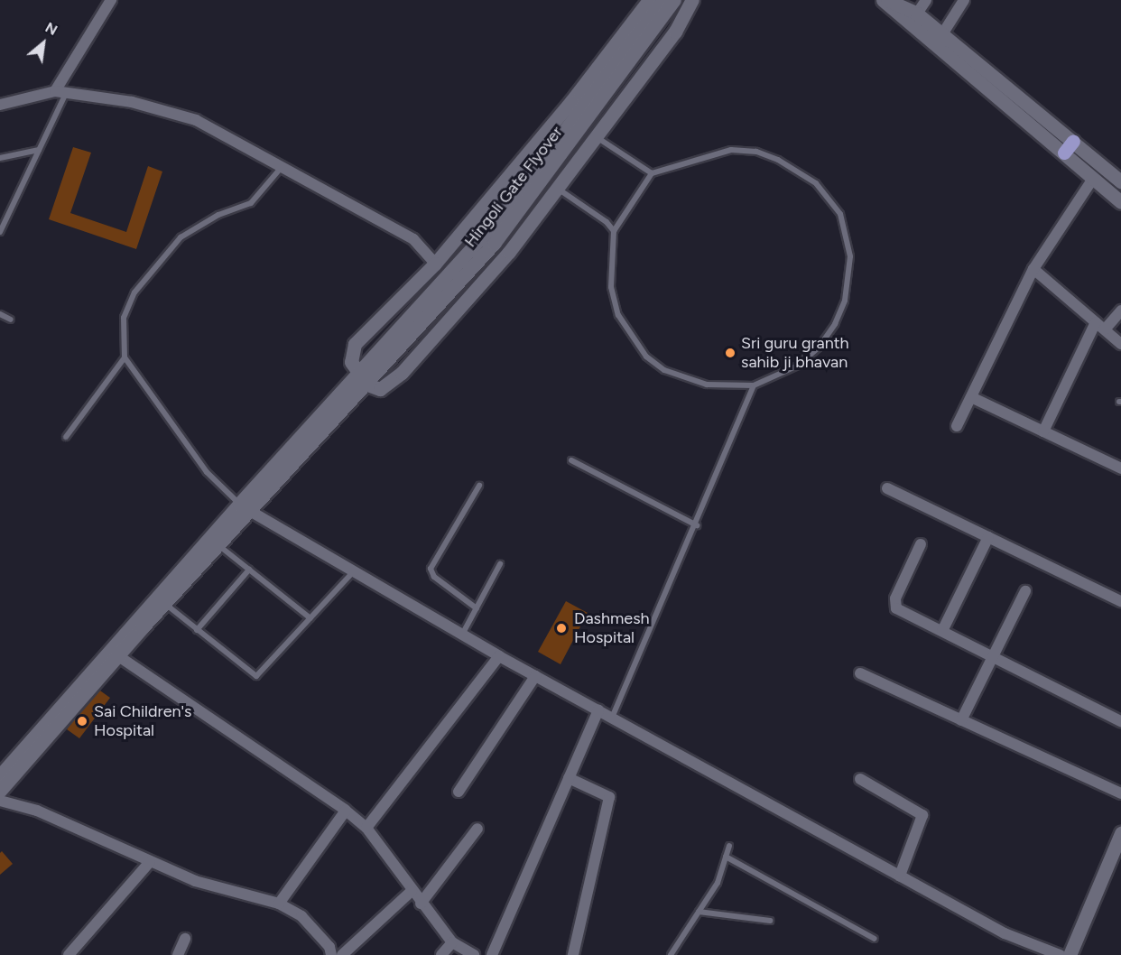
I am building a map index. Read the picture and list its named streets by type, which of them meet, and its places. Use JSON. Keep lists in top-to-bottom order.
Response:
{
  "streets": {
    "main road": ["Hingoli Gate Flyover"]
  },
  "places": ["Sri guru granth sahib ji bhavan", "Dashmesh Hospital", "Sai Children's Hospital"],
  "north": "top right"
}
